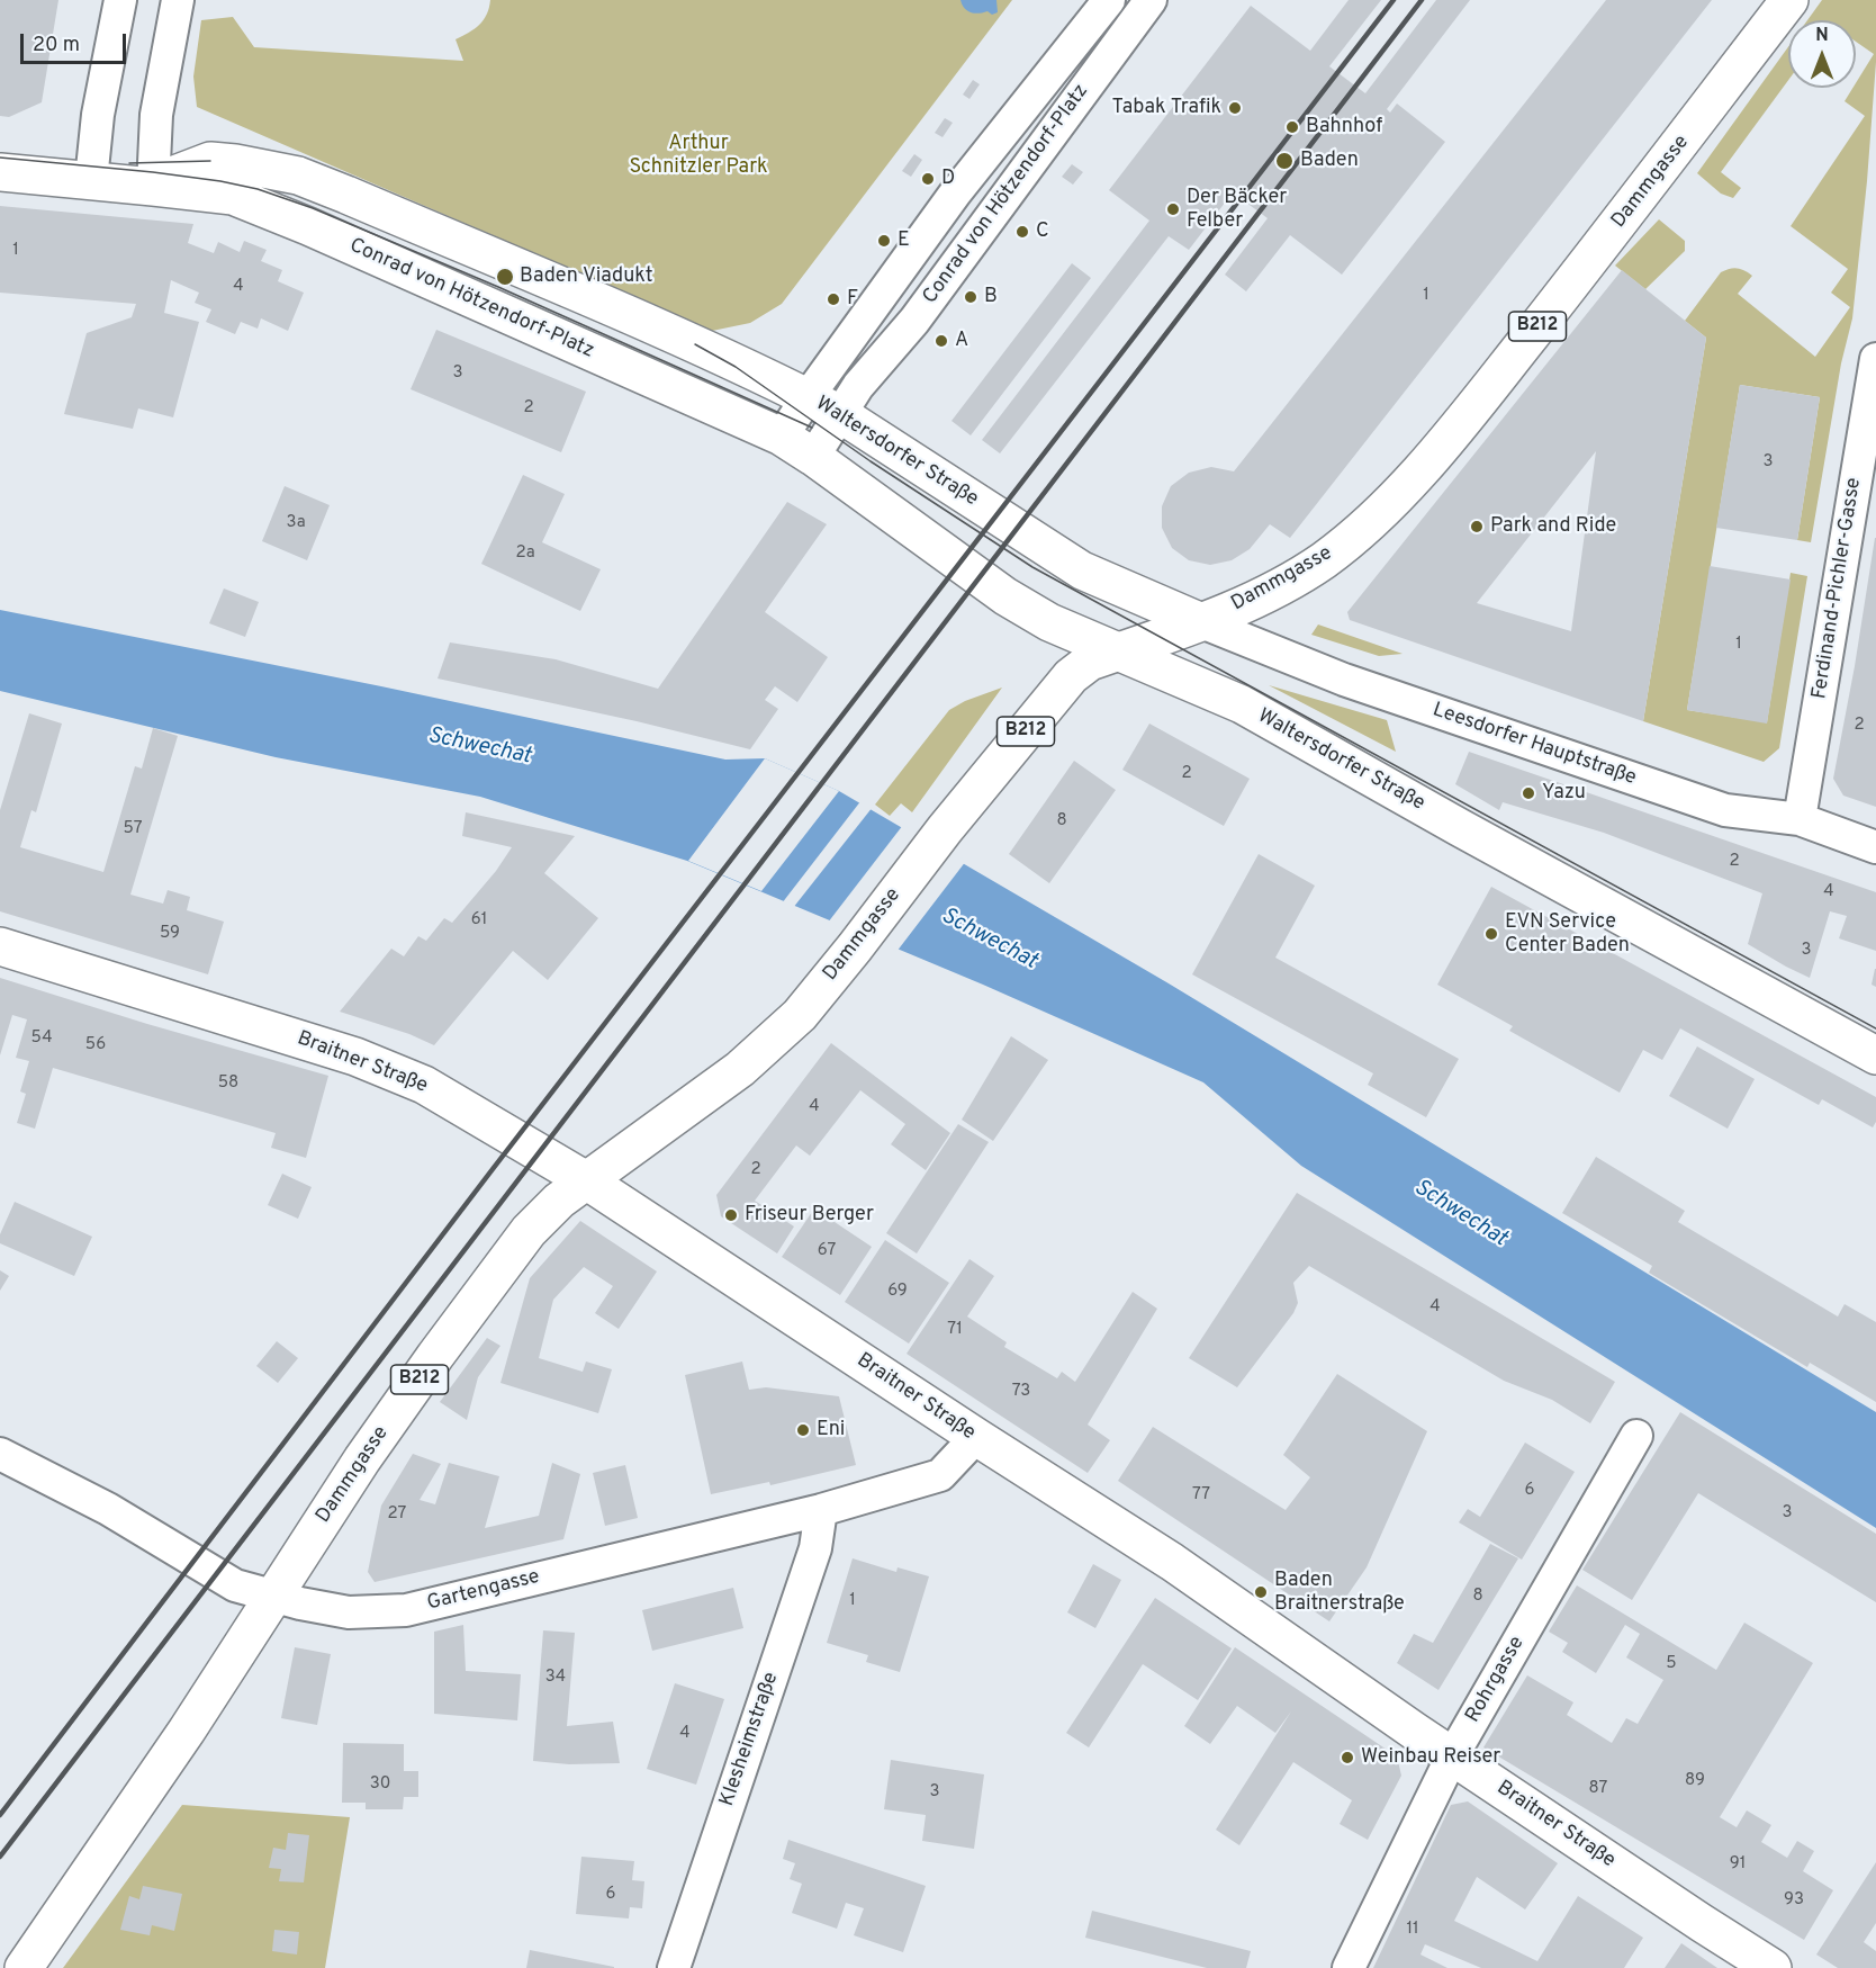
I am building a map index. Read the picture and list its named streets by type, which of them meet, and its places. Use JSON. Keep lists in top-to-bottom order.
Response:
{
  "streets": {
    "main road": [
      "Dammgasse",
      "Conrad von Hötzendorf-Platz",
      "B212",
      "Waltersdorfer Straße",
      "Braitner Straße"
    ],
    "street": [
      "Ferdinand-Pichler-Gasse",
      "Leesdorfer Hauptstraße",
      "Gartengasse",
      "Rohrgasse",
      "Klesheimstraße"
    ]
  },
  "crossings": [
    ["Dammgasse", "Waltersdorfer Straße"],
    ["Dammgasse", "Leesdorfer Hauptstraße"],
    ["Dammgasse", "Braitner Straße"],
    ["Dammgasse", "Gartengasse"],
    ["Conrad von Hötzendorf-Platz", "Waltersdorfer Straße"],
    ["Waltersdorfer Straße", "Leesdorfer Hauptstraße"],
    ["Ferdinand-Pichler-Gasse", "Leesdorfer Hauptstraße"],
    ["Braitner Straße", "Gartengasse"],
    ["Braitner Straße", "Rohrgasse"],
    ["Gartengasse", "Klesheimstraße"]
  ],
  "water": ["Schwechat"],
  "parks": ["Arthur Schnitzler Park"],
  "places": [
    "Tabak Trafik",
    "Bahnhof",
    "Baden",
    "D",
    "Der Bäcker Felber",
    "C",
    "E",
    "Baden Viadukt",
    "B",
    "F",
    "A",
    "Park and Ride",
    "Yazu",
    "EVN Service Center Baden",
    "Friseur Berger",
    "Eni",
    "Baden Braitnerstraße",
    "Weinbau Reiser"
  ],
  "house_numbers": [
    "1",
    "4",
    "1",
    "3",
    "2",
    "3",
    "3a",
    "2a",
    "1",
    "2",
    "2",
    "8",
    "57",
    "2",
    "4",
    "61",
    "59",
    "3",
    "54",
    "56",
    "58",
    "4",
    "2",
    "67",
    "69",
    "4",
    "71",
    "73",
    "6",
    "77",
    "3",
    "27",
    "8",
    "1",
    "5",
    "34",
    "4",
    "89",
    "30",
    "87",
    "3",
    "91",
    "6",
    "93",
    "11"
  ],
  "scale_bar": "20 m",
  "north": "top"
}
